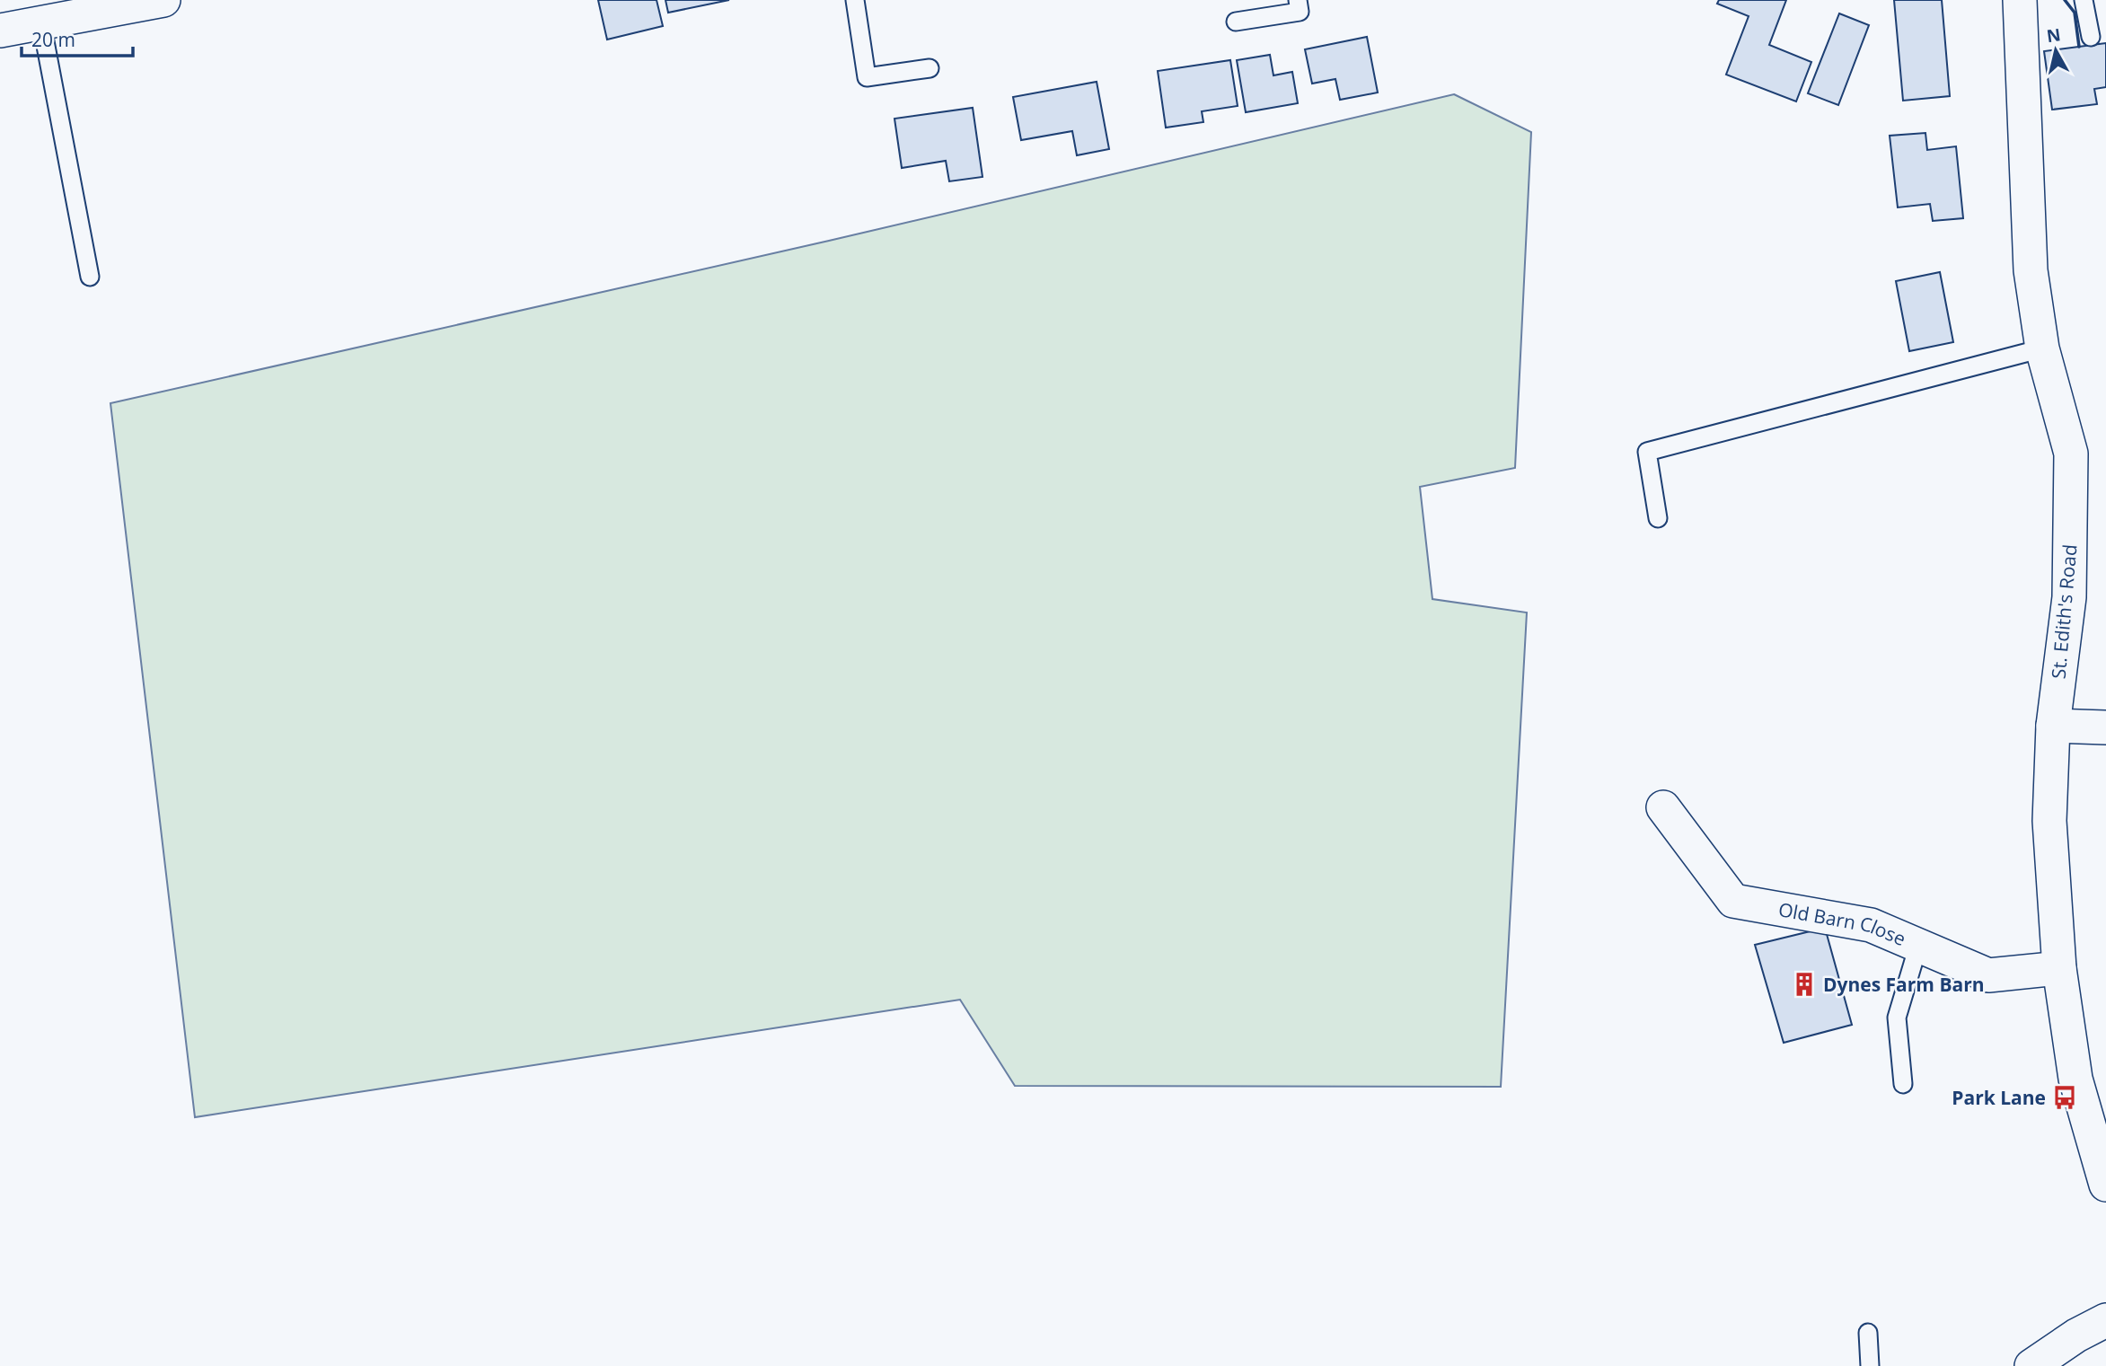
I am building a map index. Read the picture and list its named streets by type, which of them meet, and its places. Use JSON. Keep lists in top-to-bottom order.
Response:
{
  "streets": {
    "street": ["St. Edith's Road", "Old Barn Close"]
  },
  "crossings": [
    ["St. Edith's Road", "Old Barn Close"]
  ],
  "places": {
    "building": ["Dynes Farm Barn"],
    "bus stop": ["Park Lane"]
  },
  "scale_bar": "20 m",
  "north": "top"
}
